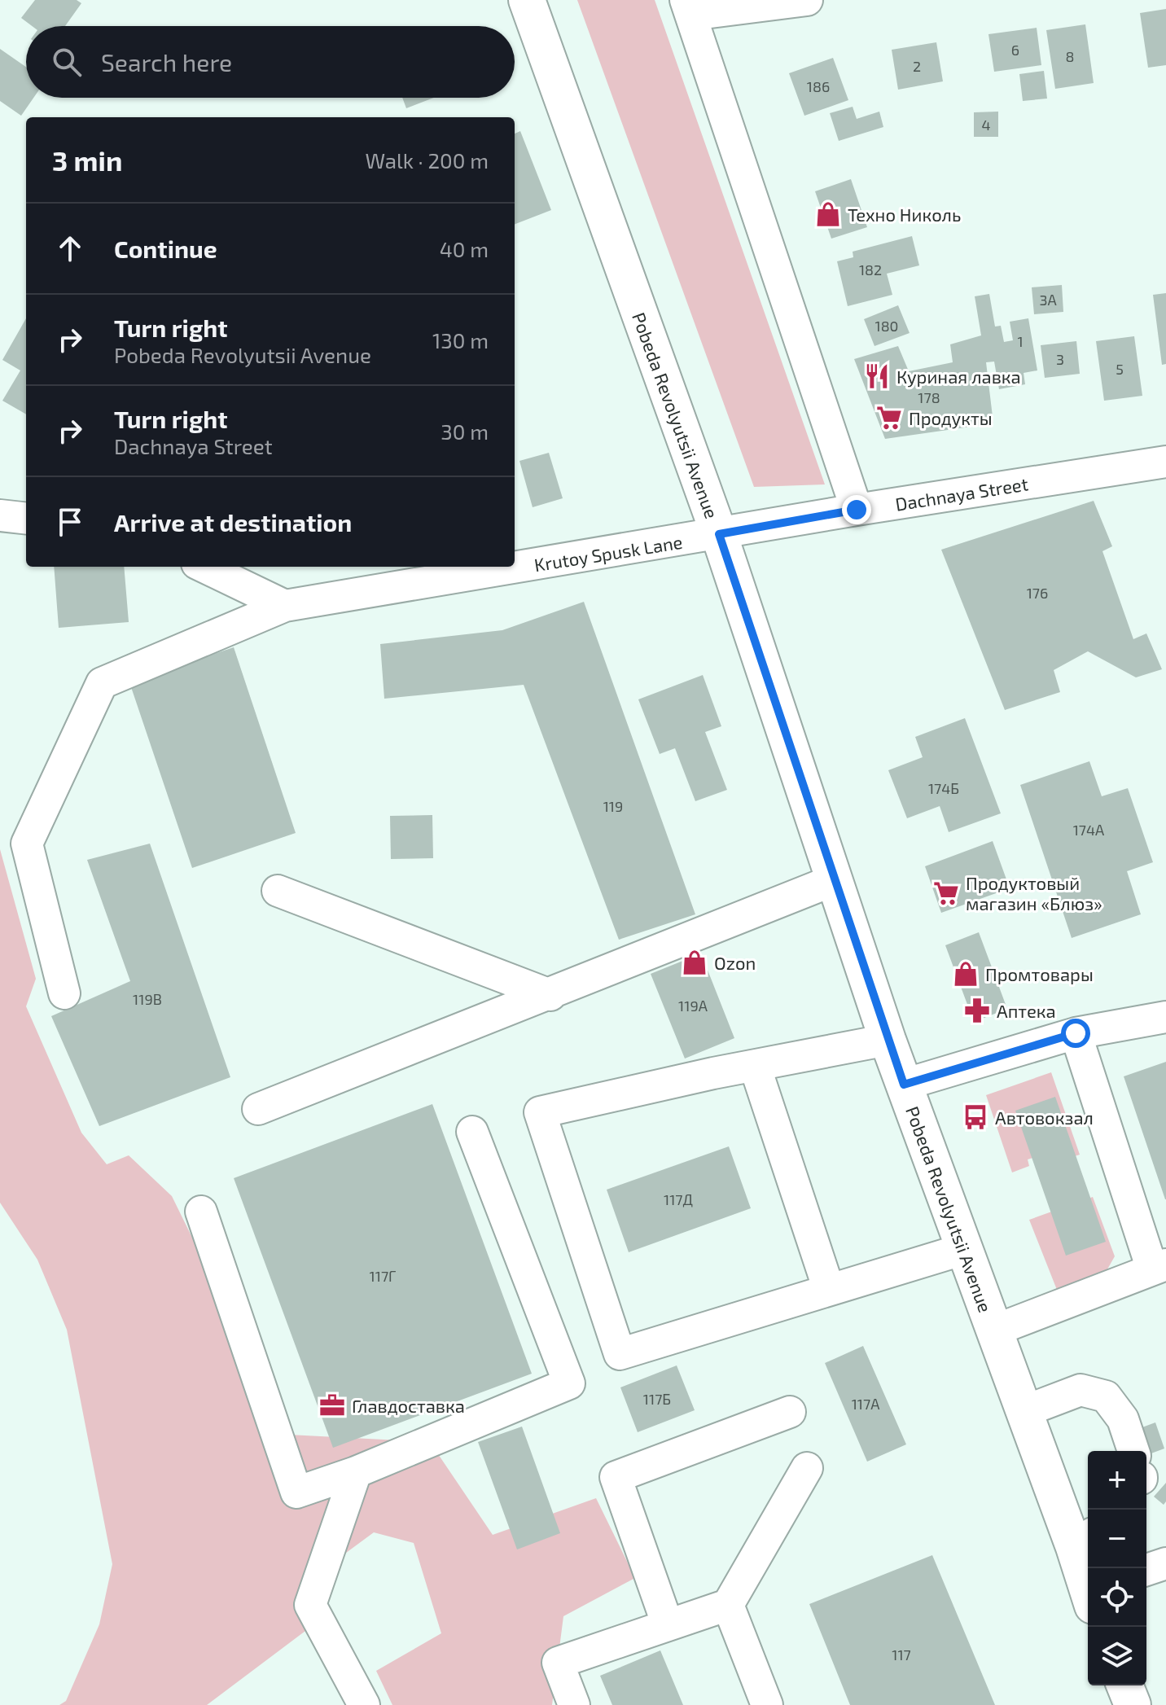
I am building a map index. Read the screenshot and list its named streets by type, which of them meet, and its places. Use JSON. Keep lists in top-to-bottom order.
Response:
{
  "streets": {
    "main road": ["Pobeda Revolyutsii Avenue"],
    "street": ["Dachnaya Street", "Krutoy Spusk Lane"]
  },
  "crossings": [
    ["Pobeda Revolyutsii Avenue", "Dachnaya Street"],
    ["Pobeda Revolyutsii Avenue", "Krutoy Spusk Lane"],
    ["Dachnaya Street", "Krutoy Spusk Lane"]
  ],
  "places": {
    "shop": ["Техно Николь", "Ozon", "Промтовары"],
    "restaurant": ["Куриная лавка"],
    "supermarket": ["Продукты", "Продуктовый магазин «Блюз»"],
    "pharmacy": ["Аптека"],
    "bus stop": ["Автовокзал"],
    "office": ["Главдоставка"]
  },
  "house_numbers": [
    "6",
    "8",
    "2",
    "186",
    "4",
    "182",
    "3А",
    "180",
    "1",
    "3",
    "5",
    "178",
    "176",
    "174Б",
    "119",
    "174А",
    "119В",
    "119А",
    "117Д",
    "117Г",
    "117Б",
    "117А",
    "117"
  ],
  "page": {
    "search": "Search here",
    "heading": ["3 min", "Walk · 200 m"],
    "list": [
      ["Continue", "40 m"],
      ["Turn right", "Pobeda Revolyutsii Avenue", "130 m"],
      ["Turn right", "Dachnaya Street", "30 m"],
      "Arrive at destination"
    ],
    "map_buttons": ["+", "−"]
  }
}
